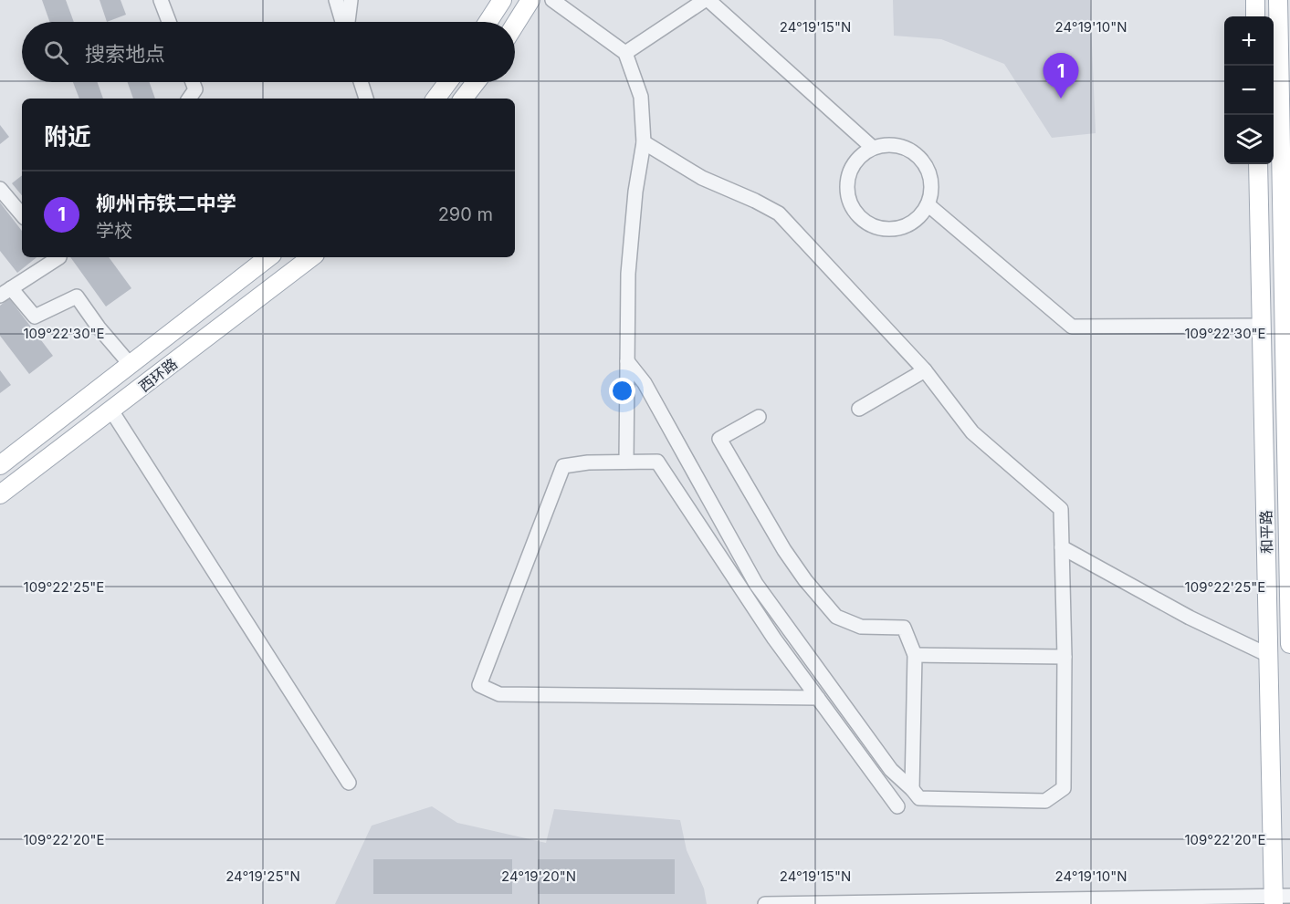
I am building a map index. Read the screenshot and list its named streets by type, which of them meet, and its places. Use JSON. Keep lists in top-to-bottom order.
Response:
{
  "streets": {
    "main road": ["西环路", "和平路"]
  },
  "page": {
    "map_buttons": ["+", "−"],
    "search": "搜索地点",
    "pins": "1",
    "heading": "附近",
    "list": [
      {
        "mark": "1",
        "name": "柳州市铁二中学",
        "note": "学校",
        "value": "290 m"
      }
    ]
  },
  "coordinates": [
    "24°19'15\"N",
    "24°19'10\"N",
    "109°22'30\"E",
    "109°22'25\"E",
    "109°22'20\"E",
    "24°19'25\"N",
    "24°19'20\"N"
  ]
}
